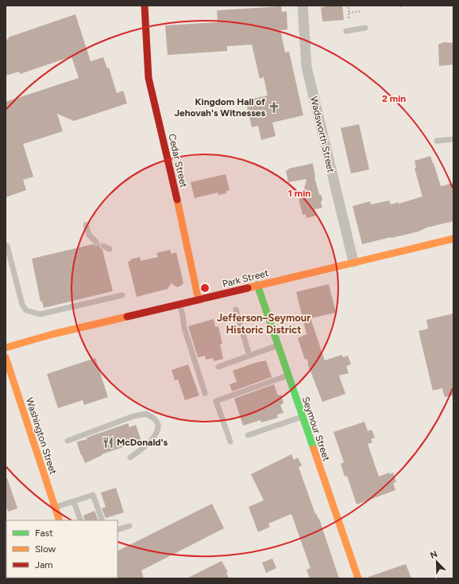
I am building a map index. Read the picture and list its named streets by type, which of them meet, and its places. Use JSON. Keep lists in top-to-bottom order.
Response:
{
  "streets": {
    "main road": [
      "Cedar Street",
      "Park Street",
      "Seymour Street",
      "Washington Street"
    ],
    "street": ["Wadsworth Street"]
  },
  "crossings": [
    ["Wadsworth Street", "Park Street"],
    ["Cedar Street", "Park Street"],
    ["Park Street", "Seymour Street"]
  ],
  "districts": ["Jefferson–Seymour Historic District"],
  "places": {
    "church": ["Kingdom Hall of Jehovah's Witnesses"],
    "restaurant": ["McDonald's"]
  },
  "legend": ["Fast", "Slow", "Jam"],
  "north": "top left",
  "rings": ["2 min", "1 min"]
}
